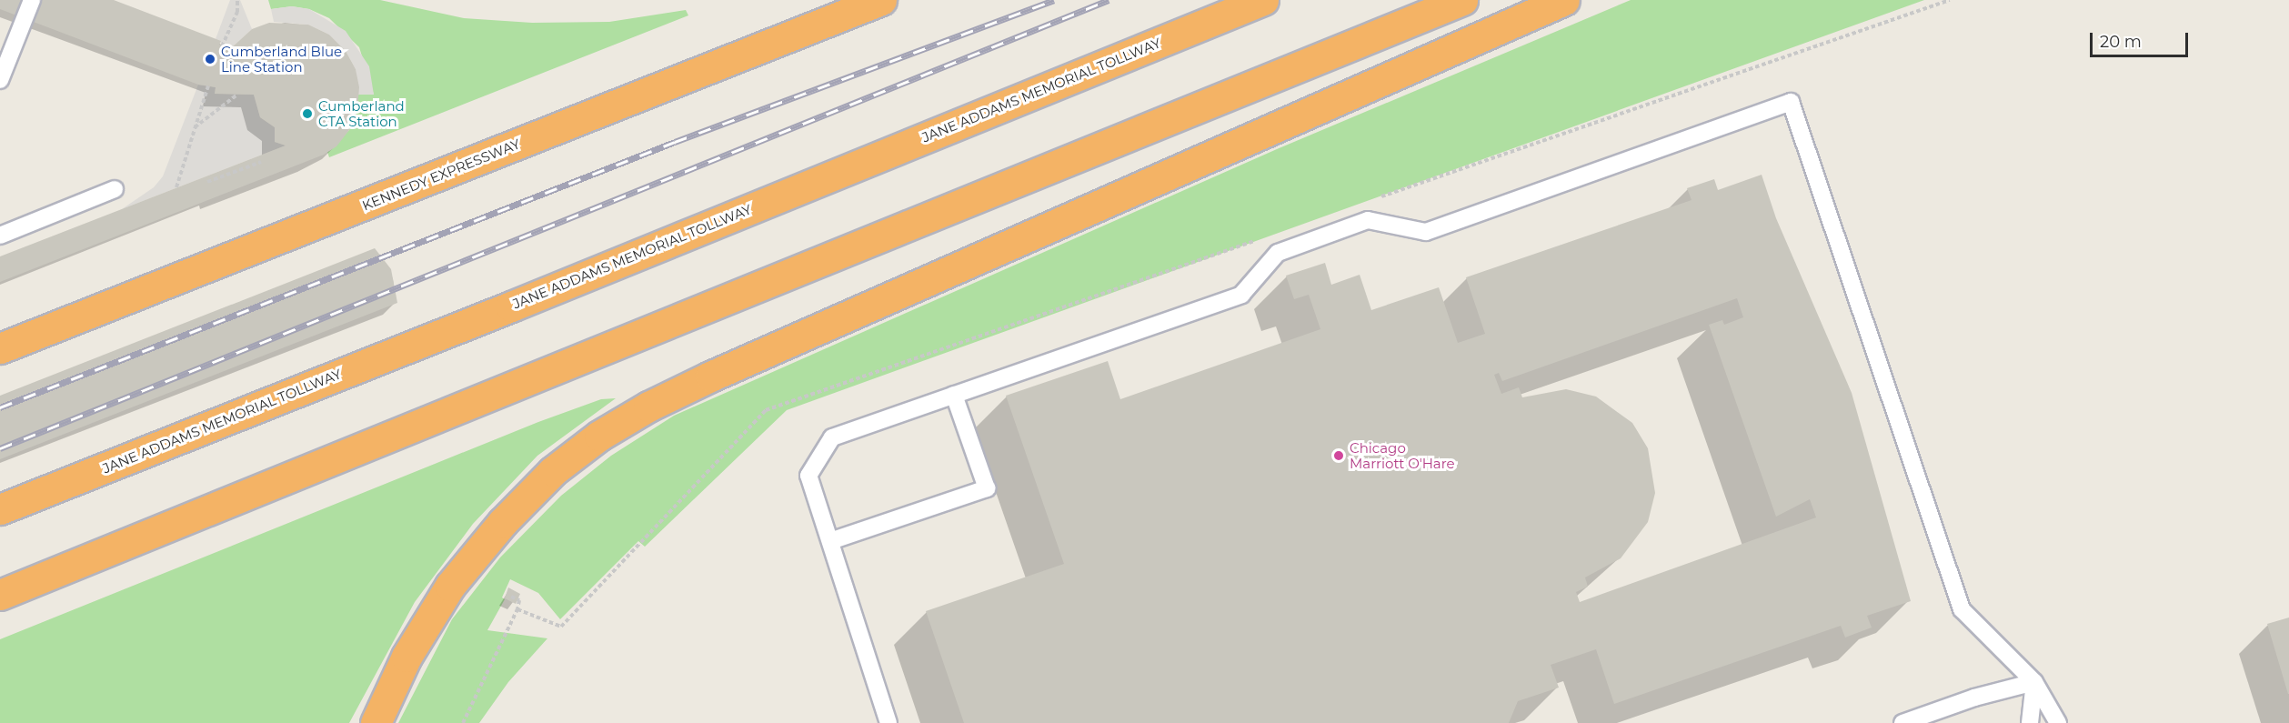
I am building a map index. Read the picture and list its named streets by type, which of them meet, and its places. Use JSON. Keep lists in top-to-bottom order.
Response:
{
  "streets": {
    "highway": ["JANE ADDAMS MEMORIAL TOLLWAY", "KENNEDY EXPRESSWAY"]
  },
  "places": ["Cumberland Blue Line Station", "Cumberland CTA Station", "Chicago Marriott O'Hare"],
  "scale_bar": "20 m"
}
